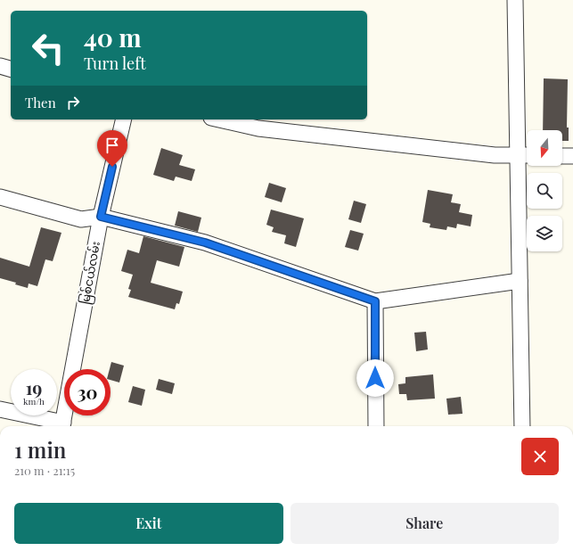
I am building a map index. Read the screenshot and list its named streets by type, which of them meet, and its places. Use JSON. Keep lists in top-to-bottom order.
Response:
{
  "streets": {
    "street": ["မြစ်ငယ်လမ်း"]
  },
  "north": "bottom",
  "page": {
    "turn": ["40 m", "Turn left"],
    "then": "Then",
    "speed": "19 km/h",
    "limit": "30",
    "heading": ["1 min", "210 m · 21:15"],
    "buttons": ["Exit", "Share"]
  }
}
